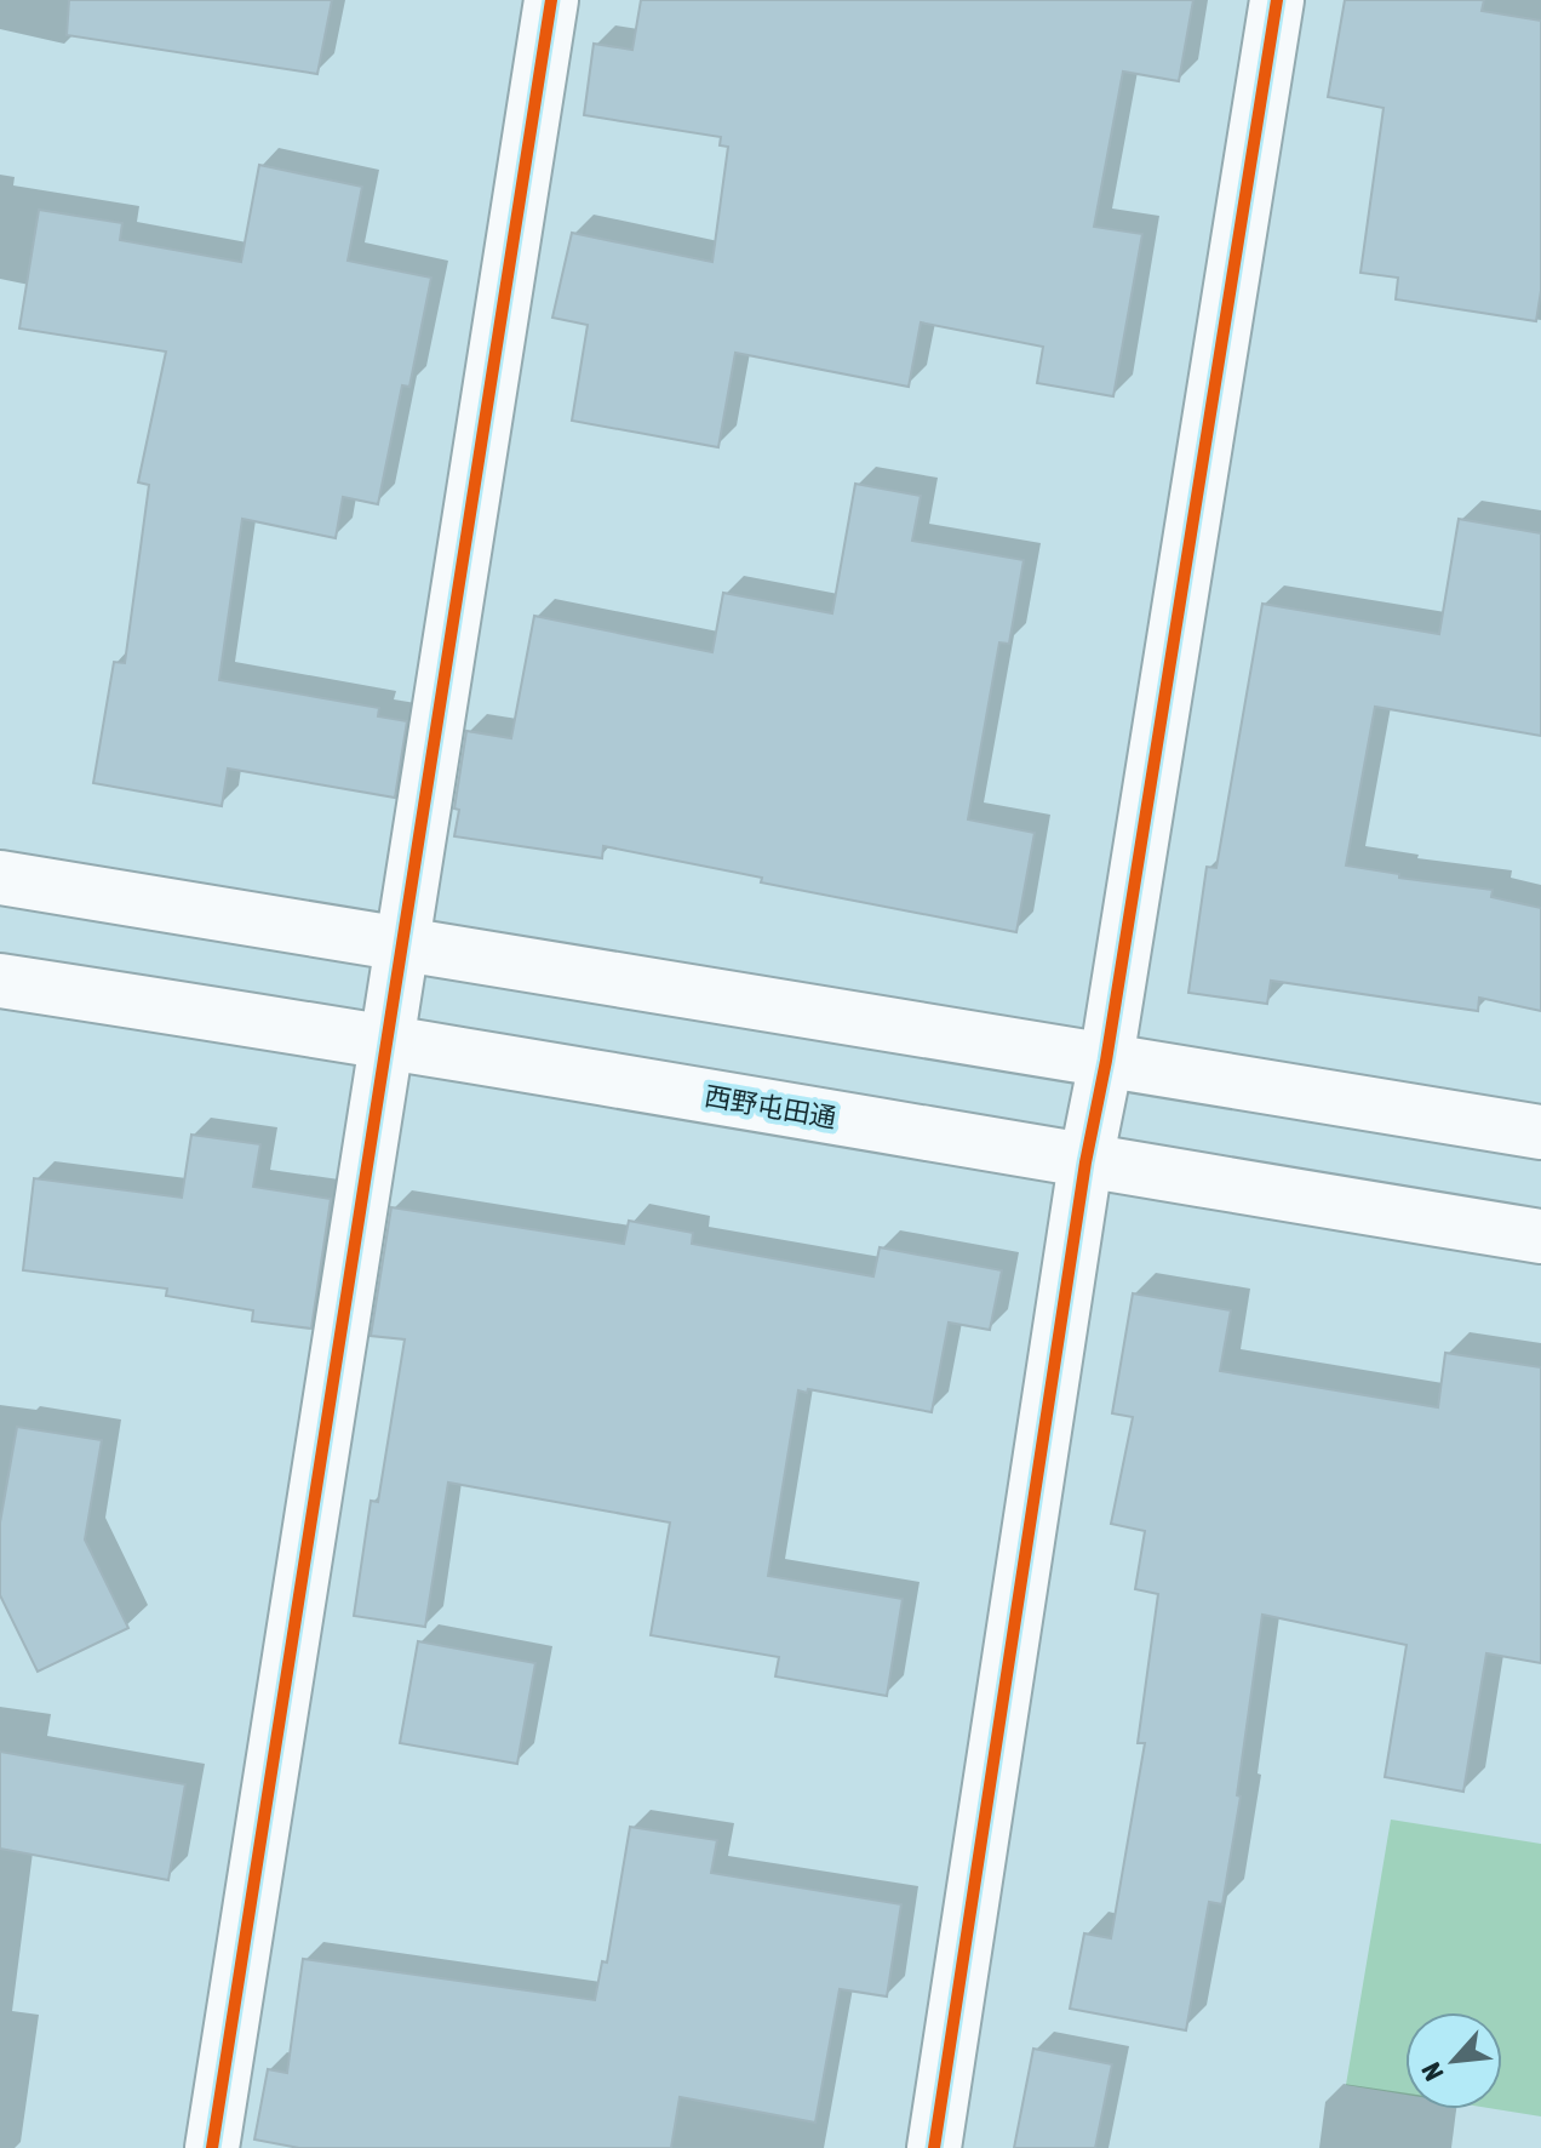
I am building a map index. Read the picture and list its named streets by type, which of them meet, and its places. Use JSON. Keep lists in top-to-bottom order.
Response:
{
  "streets": {
    "street": ["西野屯田通"]
  },
  "north": "bottom left"
}
